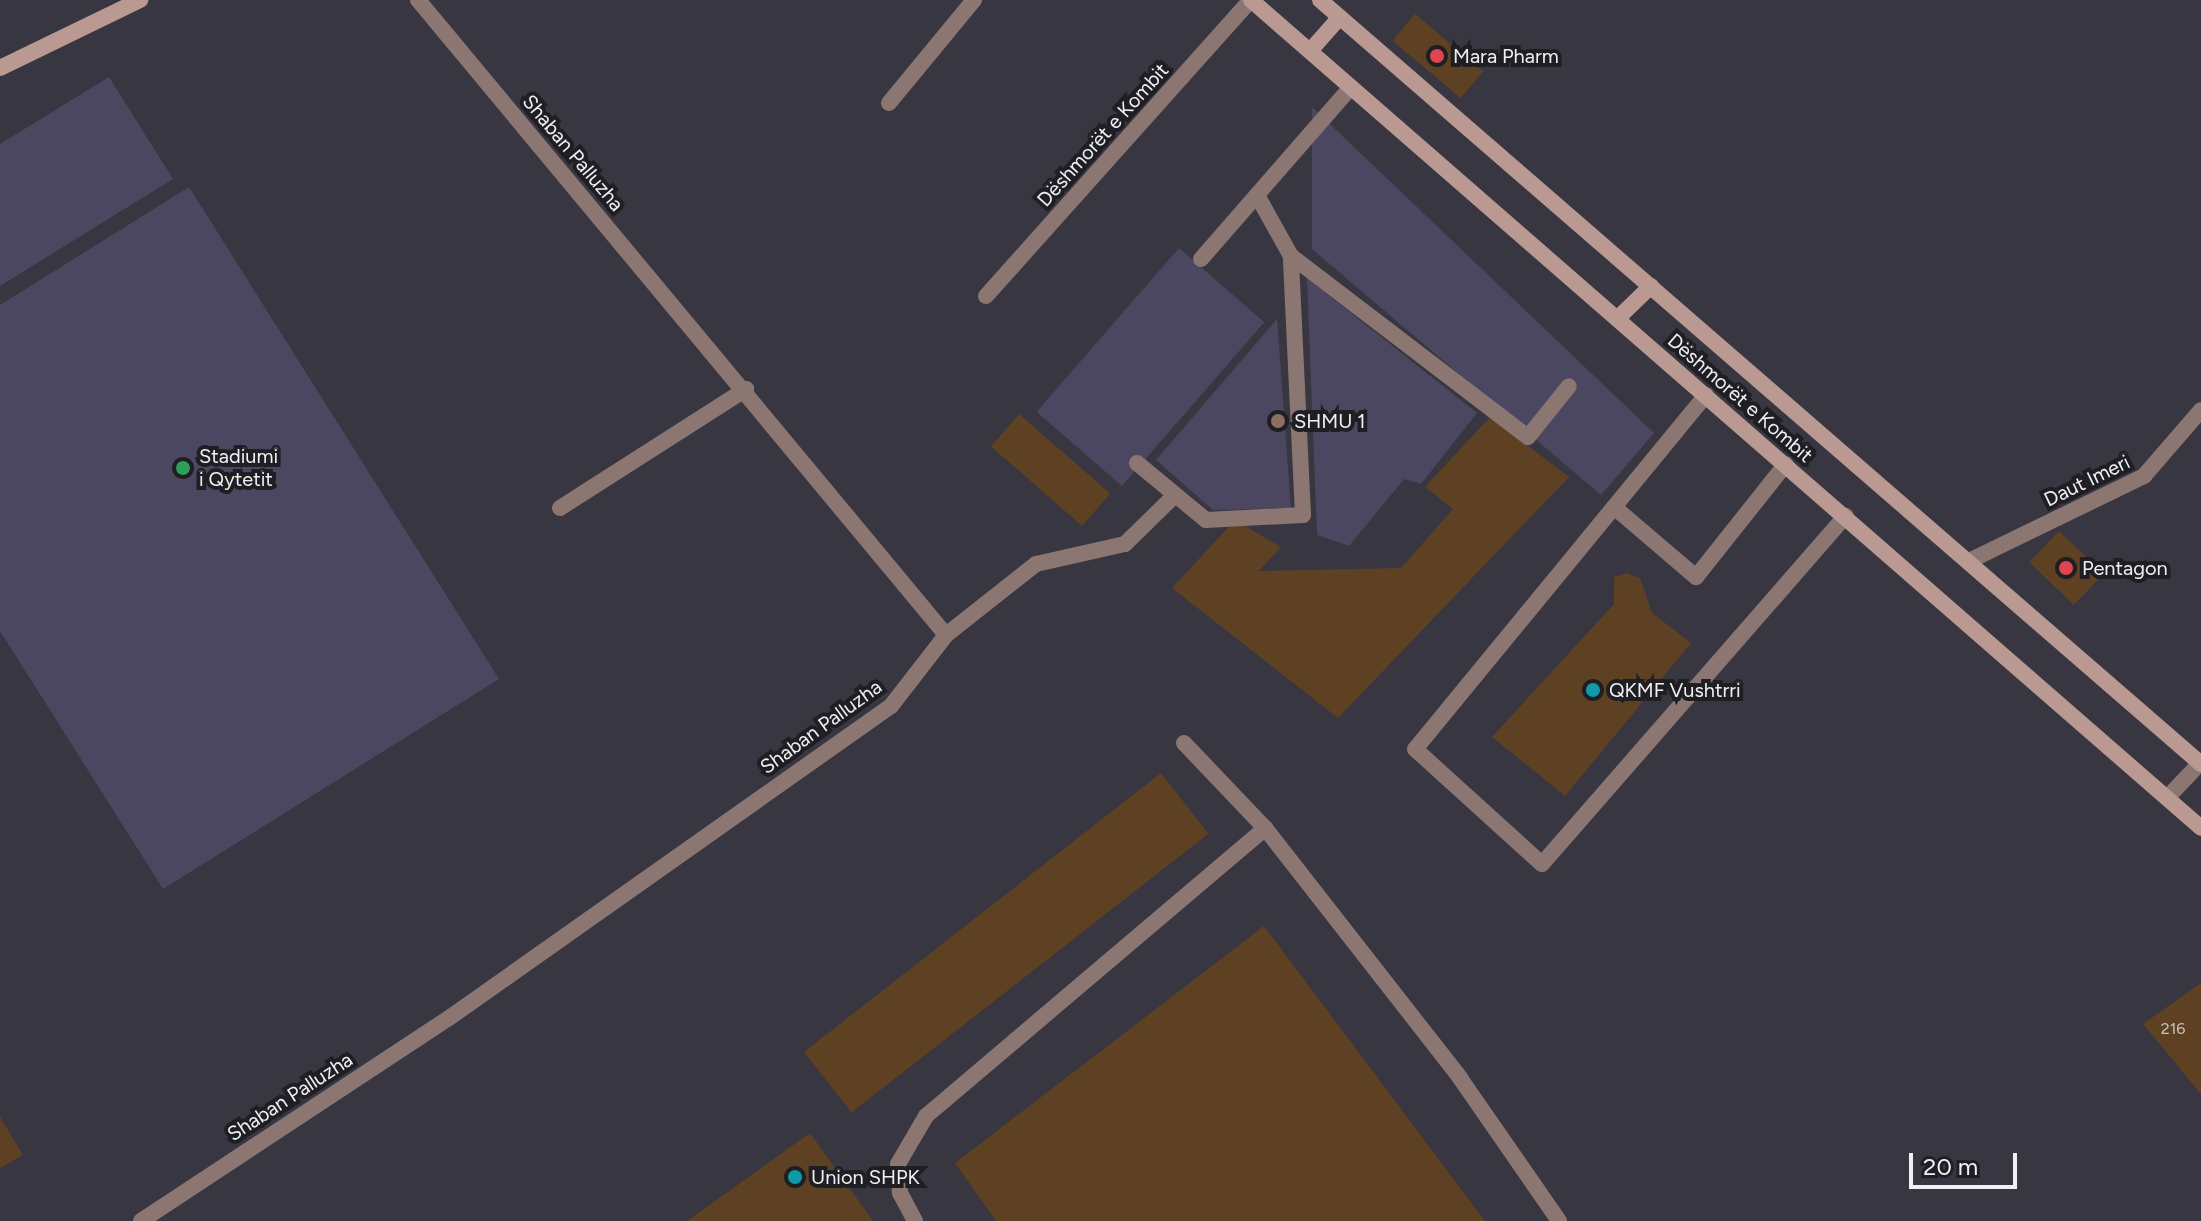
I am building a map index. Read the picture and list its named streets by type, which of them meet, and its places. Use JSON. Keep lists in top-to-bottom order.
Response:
{
  "streets": {
    "street": ["Dëshmorët e Kombit", "Shaban Palluzha", "Daut Imeri"]
  },
  "crossings": [
    ["Dëshmorët e Kombit", "Daut Imeri"]
  ],
  "places": [
    "Mara Pharm",
    "SHMU 1",
    "Stadiumi i Qytetit",
    "Pentagon",
    "QKMF Vushtrri",
    "Union SHPK"
  ],
  "house_numbers": ["216"],
  "scale_bar": "20 m"
}
